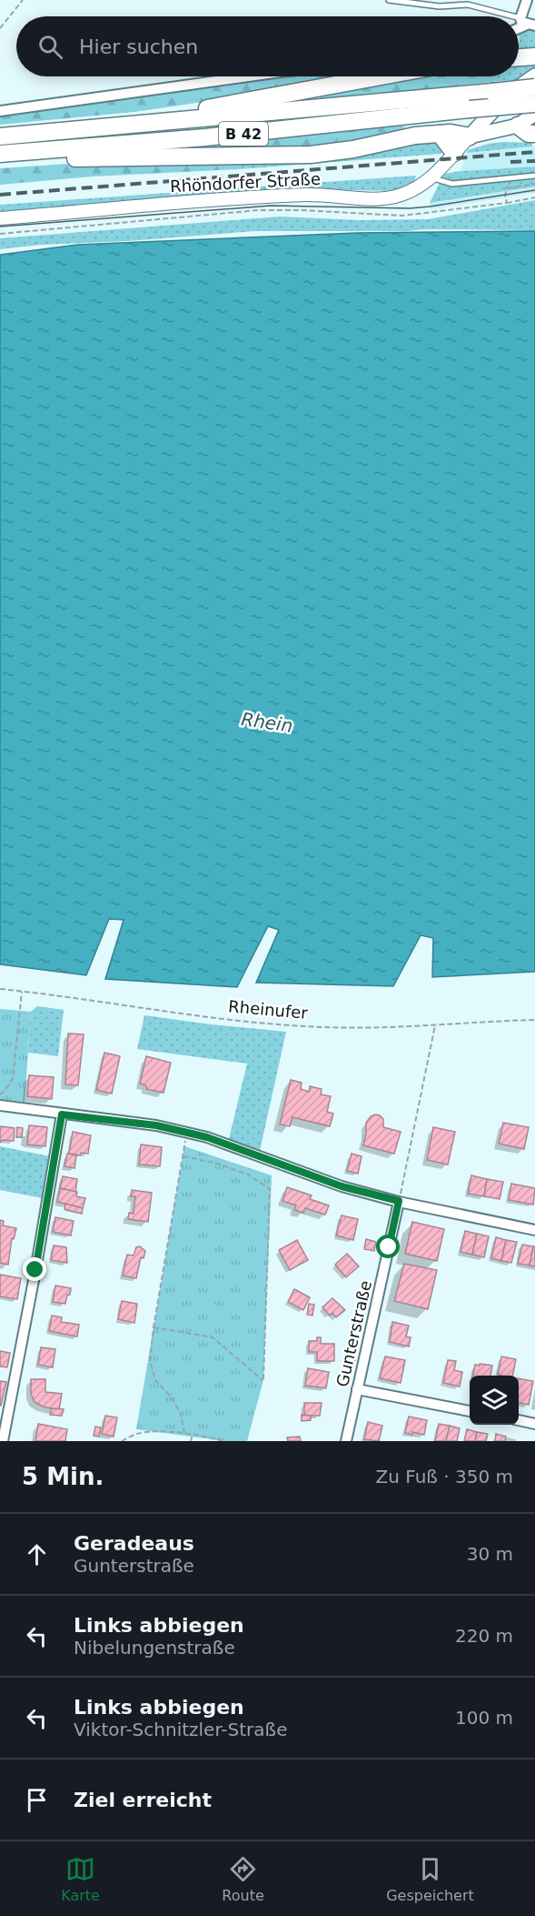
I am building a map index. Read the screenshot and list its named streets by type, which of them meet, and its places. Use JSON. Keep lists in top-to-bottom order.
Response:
{
  "streets": {
    "highway": ["B 42"],
    "main road": ["Rhöndorfer Straße"],
    "street": ["Gunterstraße"],
    "path": ["Rheinufer"]
  },
  "crossings": [
    ["B 42", "Rhöndorfer Straße"]
  ],
  "water": ["Rhein"],
  "page": {
    "search": "Hier suchen",
    "heading": ["5 Min.", "Zu Fuß · 350 m"],
    "list": [
      ["Geradeaus", "Gunterstraße", "30 m"],
      ["Links abbiegen", "Nibelungenstraße", "220 m"],
      ["Links abbiegen", "Viktor-Schnitzler-Straße", "100 m"],
      "Ziel erreicht"
    ],
    "nav": ["Karte", "Route", "Gespeichert"]
  }
}
